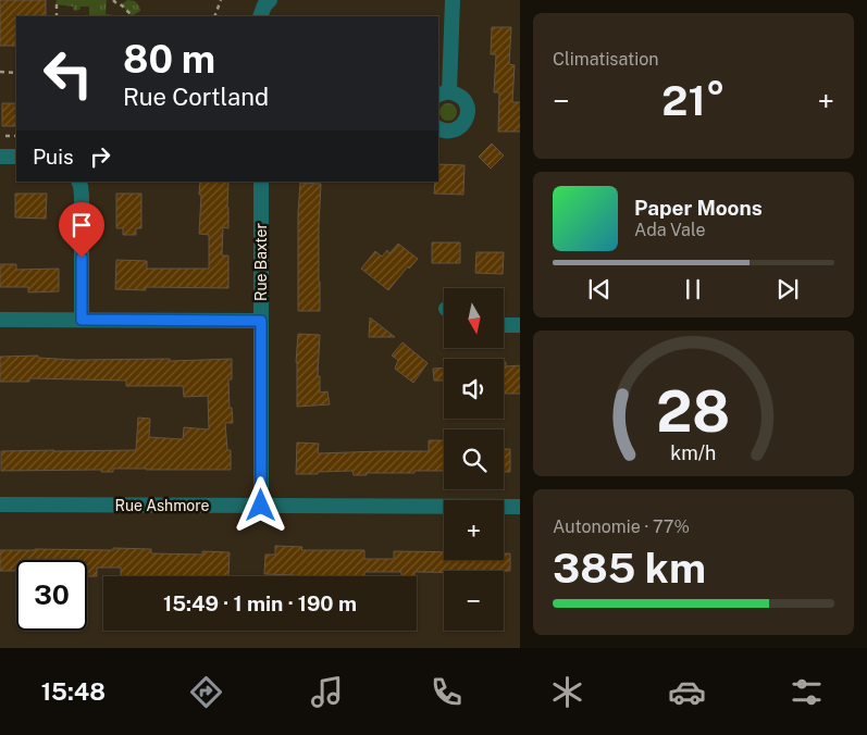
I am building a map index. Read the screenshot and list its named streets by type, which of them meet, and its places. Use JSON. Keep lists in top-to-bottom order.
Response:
{
  "streets": {
    "street": ["Rue Baxter", "Rue Ashmore"]
  },
  "crossings": [
    ["Rue Baxter", "Rue Ashmore"]
  ],
  "north": "bottom",
  "page": {
    "tile": [
      "Climatisation",
      ["Autonomie · 77%", "385 km"]
    ],
    "turn": ["80 m", "Rue Cortland"],
    "heat": ["−", "21°", "+"],
    "then": "Puis",
    "song": ["Paper Moons", "Ada Vale"],
    "map_buttons": ["+", "−"],
    "limit": "30",
    "trip": "15:49 · 1 min · 190 m",
    "tabs": "15:48",
    "gauge": ["28", "km/h"]
  }
}
